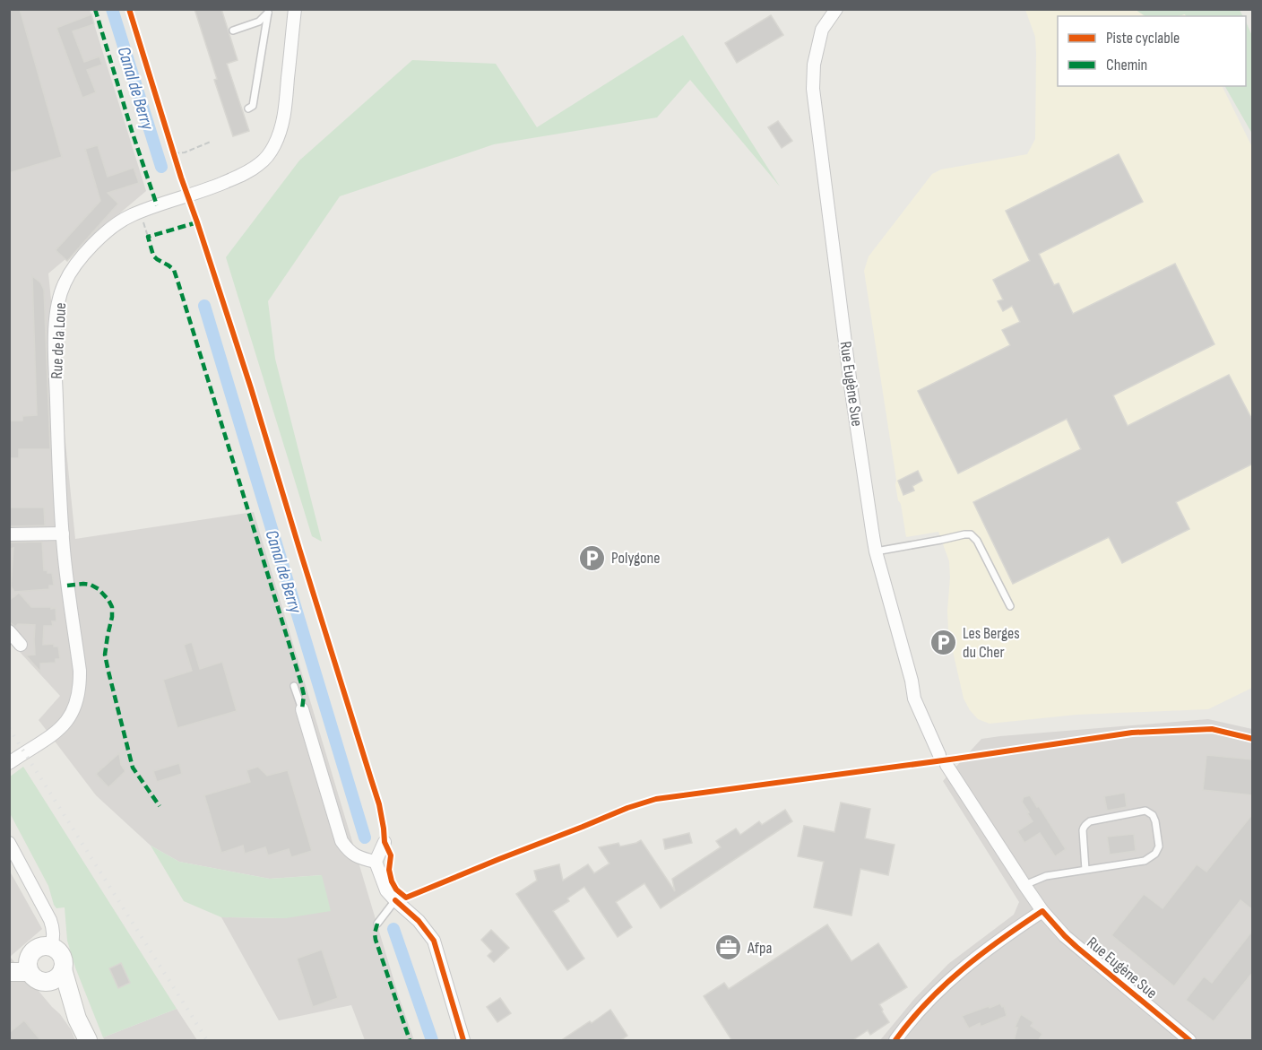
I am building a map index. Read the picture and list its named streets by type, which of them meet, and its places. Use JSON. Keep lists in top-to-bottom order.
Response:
{
  "streets": {
    "street": ["Rue de la Loue", "Rue Eugène Sue"]
  },
  "water": ["Canal de Berry"],
  "places": {
    "parking": ["Polygone", "Les Berges du Cher"],
    "office": ["Afpa"]
  },
  "legend": ["Piste cyclable", "Chemin"]
}
